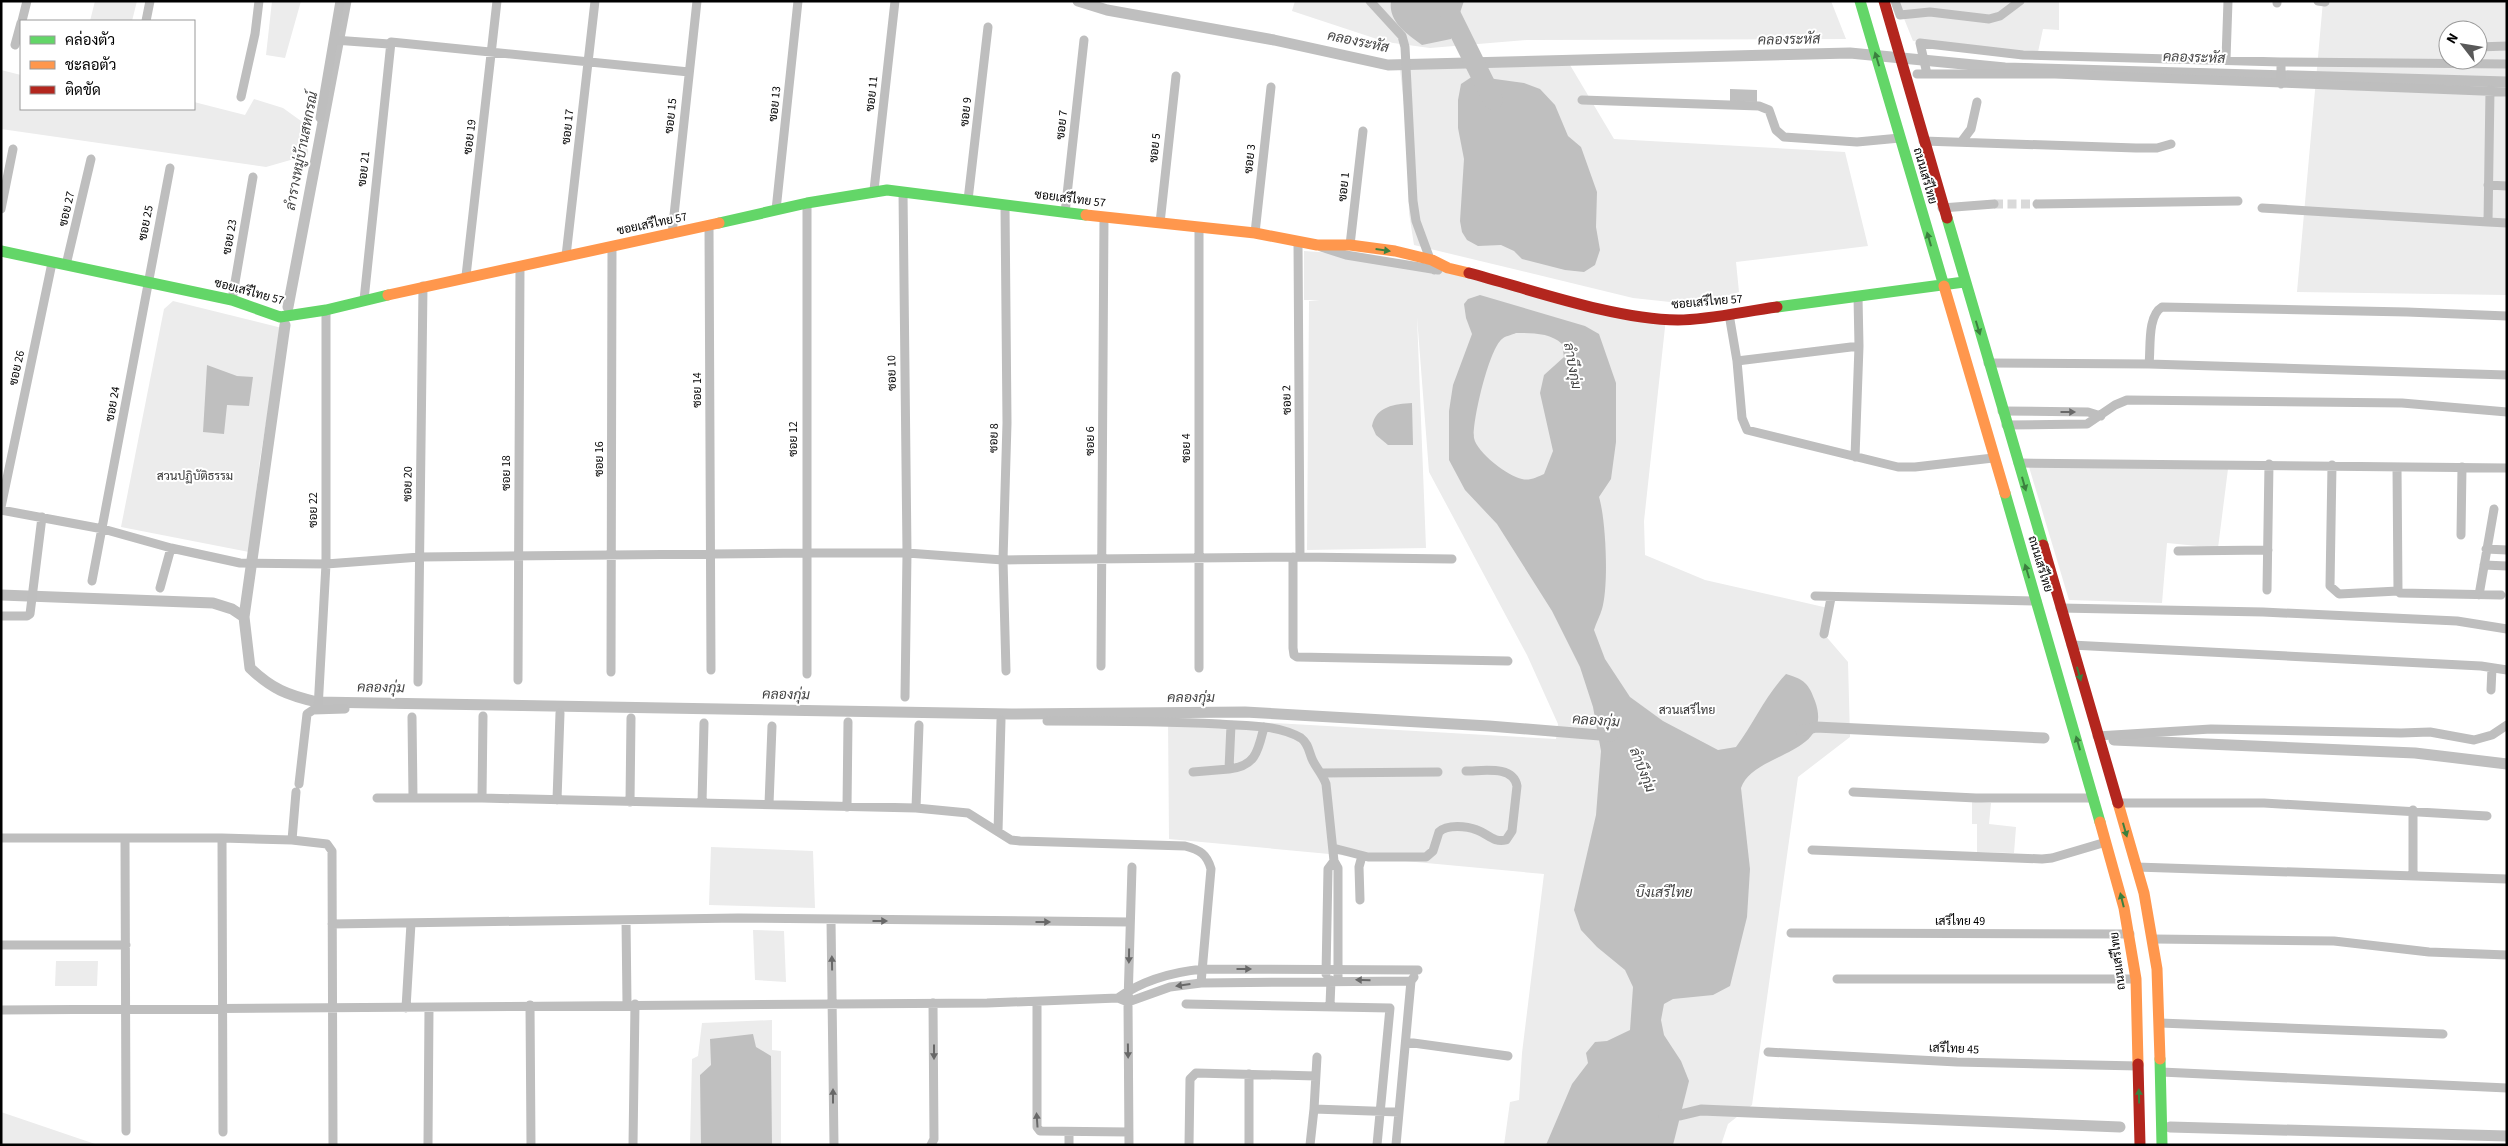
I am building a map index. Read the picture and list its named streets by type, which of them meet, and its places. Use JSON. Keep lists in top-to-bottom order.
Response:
{
  "streets": {
    "main road": ["ถนนเสรีไทย", "ซอยเสรีไทย 57"],
    "street": [
      "ซอย 11",
      "ซอย 13",
      "ซอย 9",
      "ซอย 15",
      "ซอย 7",
      "ซอย 17",
      "ซอย 19",
      "ซอย 5",
      "ซอย 3",
      "ซอย 21",
      "ซอย 1",
      "ซอย 27",
      "ซอย 25",
      "ซอย 23",
      "ซอย 26",
      "ซอย 10",
      "ซอย 14",
      "ซอย 2",
      "ซอย 24",
      "ซอย 8",
      "ซอย 12",
      "ซอย 6",
      "ซอย 4",
      "ซอย 16",
      "ซอย 18",
      "ซอย 20",
      "ซอย 22",
      "เสรีไทย 49",
      "เสรีไทย 45"
    ]
  },
  "crossings": [
    ["ซอย 11", "ซอยเสรีไทย 57"],
    ["ซอย 13", "ซอยเสรีไทย 57"],
    ["ซอย 9", "ซอยเสรีไทย 57"],
    ["ซอย 15", "ซอยเสรีไทย 57"],
    ["ซอย 7", "ซอยเสรีไทย 57"],
    ["ซอย 17", "ซอยเสรีไทย 57"],
    ["ซอย 19", "ซอยเสรีไทย 57"],
    ["ซอย 5", "ซอยเสรีไทย 57"],
    ["ซอย 3", "ซอยเสรีไทย 57"],
    ["ซอย 21", "ซอยเสรีไทย 57"],
    ["ถนนเสรีไทย", "ซอยเสรีไทย 57"],
    ["ถนนเสรีไทย", "เสรีไทย 49"],
    ["ถนนเสรีไทย", "เสรีไทย 45"],
    ["ซอย 1", "ซอยเสรีไทย 57"],
    ["ซอยเสรีไทย 57", "ซอย 27"],
    ["ซอยเสรีไทย 57", "ซอย 25"],
    ["ซอยเสรีไทย 57", "ซอย 23"],
    ["ซอยเสรีไทย 57", "ซอย 26"],
    ["ซอยเสรีไทย 57", "ซอย 10"],
    ["ซอยเสรีไทย 57", "ซอย 14"],
    ["ซอยเสรีไทย 57", "ซอย 2"],
    ["ซอยเสรีไทย 57", "ซอย 24"],
    ["ซอยเสรีไทย 57", "ซอย 8"],
    ["ซอยเสรีไทย 57", "ซอย 12"],
    ["ซอยเสรีไทย 57", "ซอย 6"],
    ["ซอยเสรีไทย 57", "ซอย 4"],
    ["ซอยเสรีไทย 57", "ซอย 16"],
    ["ซอยเสรีไทย 57", "ซอย 18"],
    ["ซอยเสรีไทย 57", "ซอย 20"],
    ["ซอยเสรีไทย 57", "ซอย 22"],
    ["ซอย 25", "ซอย 24"]
  ],
  "water": [
    "คลองระหัส",
    "ลำรางหมู่บ้านสหกรณ์",
    "ลำบึงกุ่ม",
    "คลองกุ่ม",
    "บึงเสรีไทย"
  ],
  "parks": ["สวนปฏิบัติธรรม", "สวนเสรีไทย"],
  "legend": ["คล่องตัว", "ชะลอตัว", "ติดขัด"],
  "north": "top left"
}
